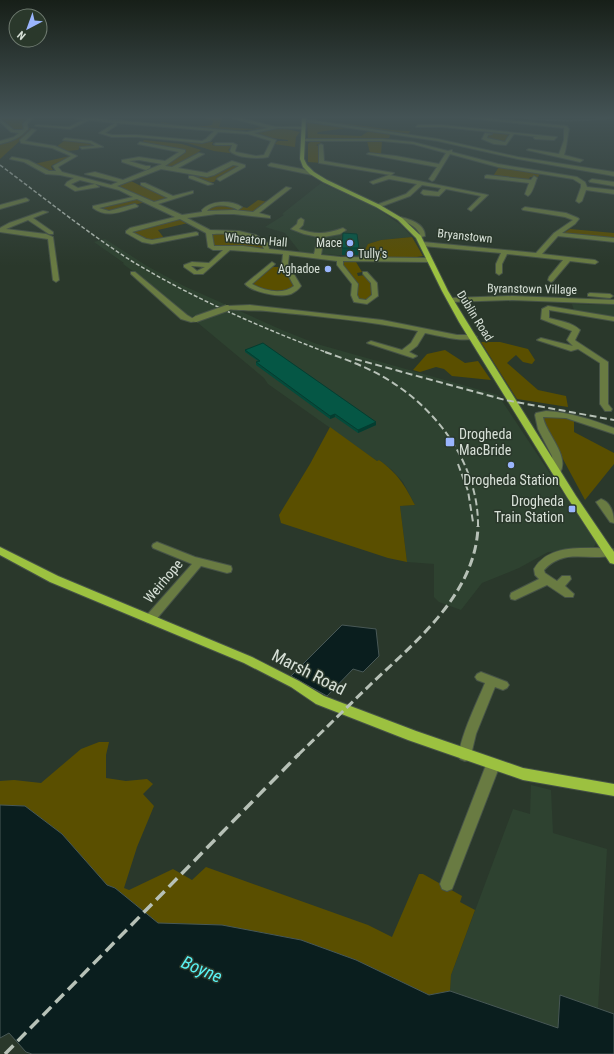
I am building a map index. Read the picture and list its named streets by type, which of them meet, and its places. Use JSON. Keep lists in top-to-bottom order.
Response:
{
  "streets": {
    "main road": ["Dublin Road", "Marsh Road"],
    "street": [
      "Bryanstown",
      "Wheaton Hall",
      "Byranstown Village",
      "Weirhope"
    ]
  },
  "crossings": [
    ["Bryanstown", "Dublin Road"],
    ["Wheaton Hall", "Dublin Road"],
    ["Byranstown Village", "Dublin Road"],
    ["Weirhope", "Marsh Road"]
  ],
  "water": ["Boyne"],
  "places": {
    "other": [
      "Mace",
      "Tully's",
      "Aghadoe",
      "Drogheda Station"
    ],
    "transit": ["Drogheda MacBride", "Drogheda Train Station"]
  },
  "north": "bottom left"
}
